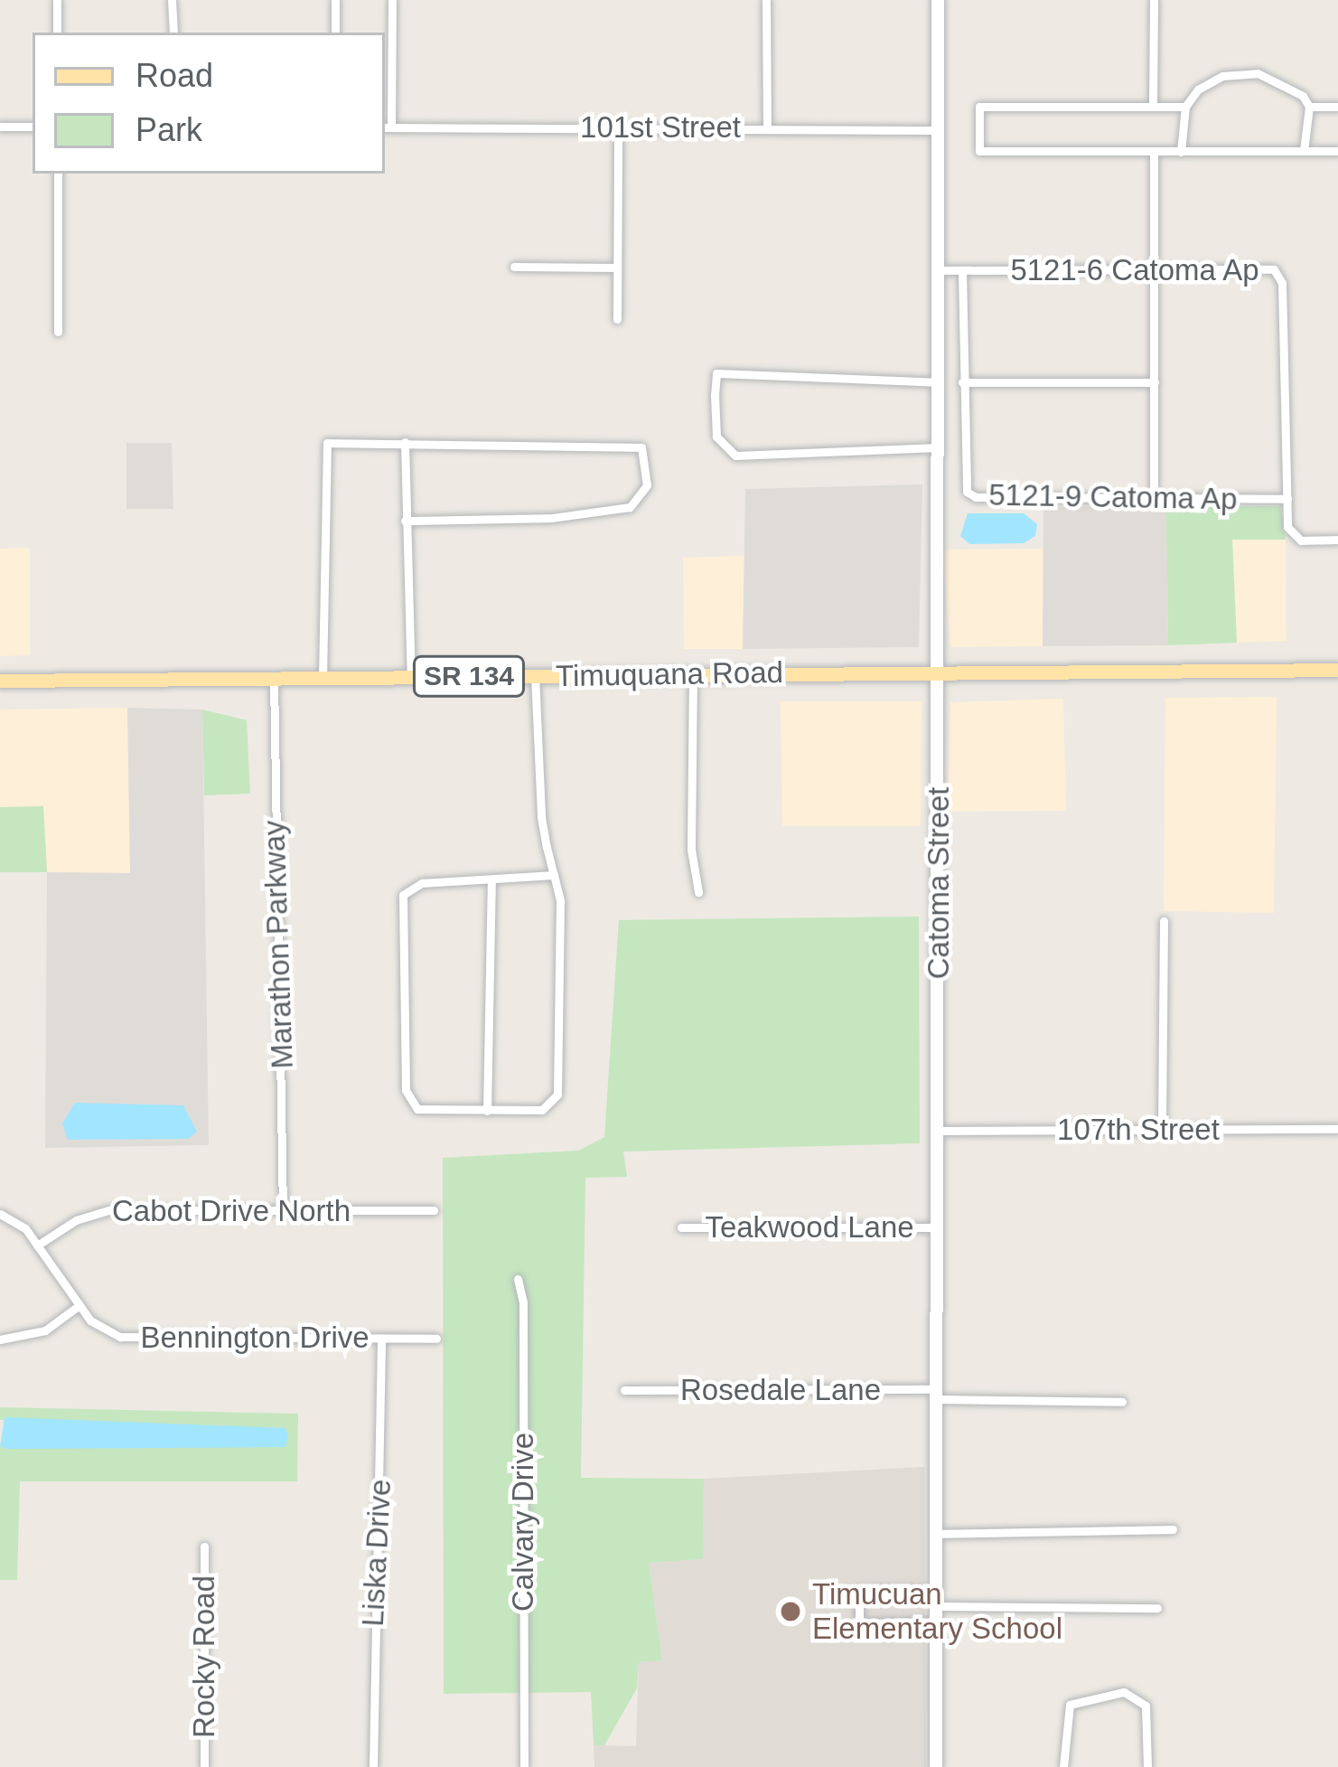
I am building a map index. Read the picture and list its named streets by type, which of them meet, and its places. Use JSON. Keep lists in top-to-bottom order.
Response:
{
  "streets": {
    "main road": ["Timuquana Road", "SR 134"],
    "street": [
      "101st Street",
      "5121-6 Catoma Ap",
      "5121-9 Catoma Ap",
      "Catoma Street",
      "Marathon Parkway",
      "107th Street",
      "Cabot Drive North",
      "Teakwood Lane",
      "Bennington Drive",
      "Rosedale Lane",
      "Calvary Drive",
      "Liska Drive",
      "Rocky Road"
    ]
  },
  "crossings": [
    ["101st Street", "Catoma Street"],
    ["5121-6 Catoma Ap", "5121-9 Catoma Ap"],
    ["5121-6 Catoma Ap", "Catoma Street"],
    ["Timuquana Road", "Catoma Street"],
    ["Timuquana Road", "Marathon Parkway"],
    ["Catoma Street", "107th Street"],
    ["Catoma Street", "Teakwood Lane"],
    ["Catoma Street", "Rosedale Lane"],
    ["Marathon Parkway", "Cabot Drive North"],
    ["Cabot Drive North", "Bennington Drive"],
    ["Bennington Drive", "Liska Drive"]
  ],
  "places": ["Timucuan Elementary School"],
  "legend": ["Road", "Park"]
}
